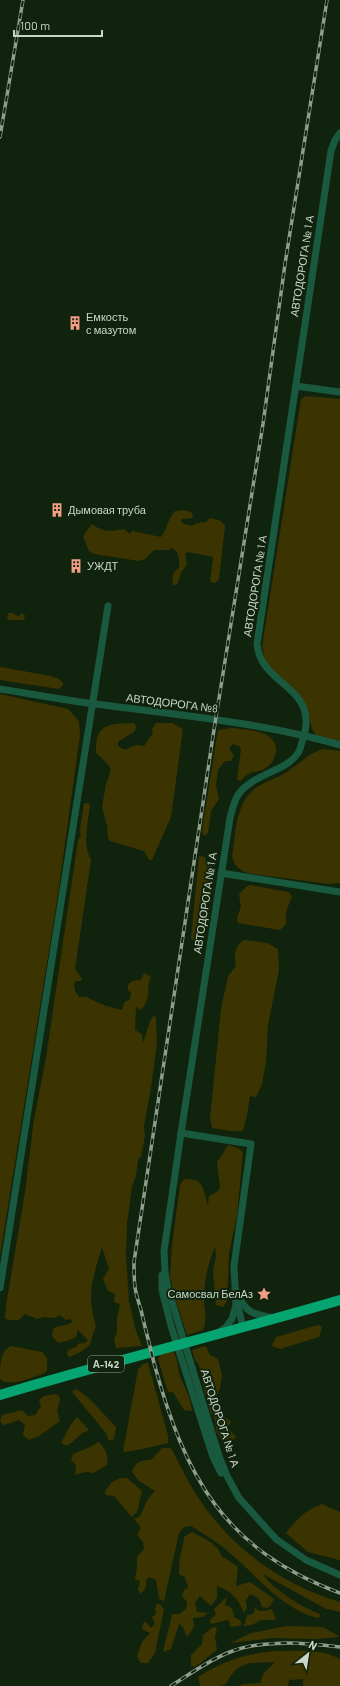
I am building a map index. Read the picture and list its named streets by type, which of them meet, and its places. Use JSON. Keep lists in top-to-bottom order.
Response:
{
  "streets": {
    "highway": ["А-142"],
    "street": ["АВТОДОРОГА № 1 А", "АВТОДОРОГА №8"]
  },
  "crossings": [
    ["АВТОДОРОГА № 1 А", "АВТОДОРОГА №8"]
  ],
  "places": {
    "building": ["Емкость с мазутом", "Дымовая труба", "УЖДТ"],
    "place": ["Самосвал БелАз"]
  },
  "scale_bar": "100 m",
  "north": "top right"
}
